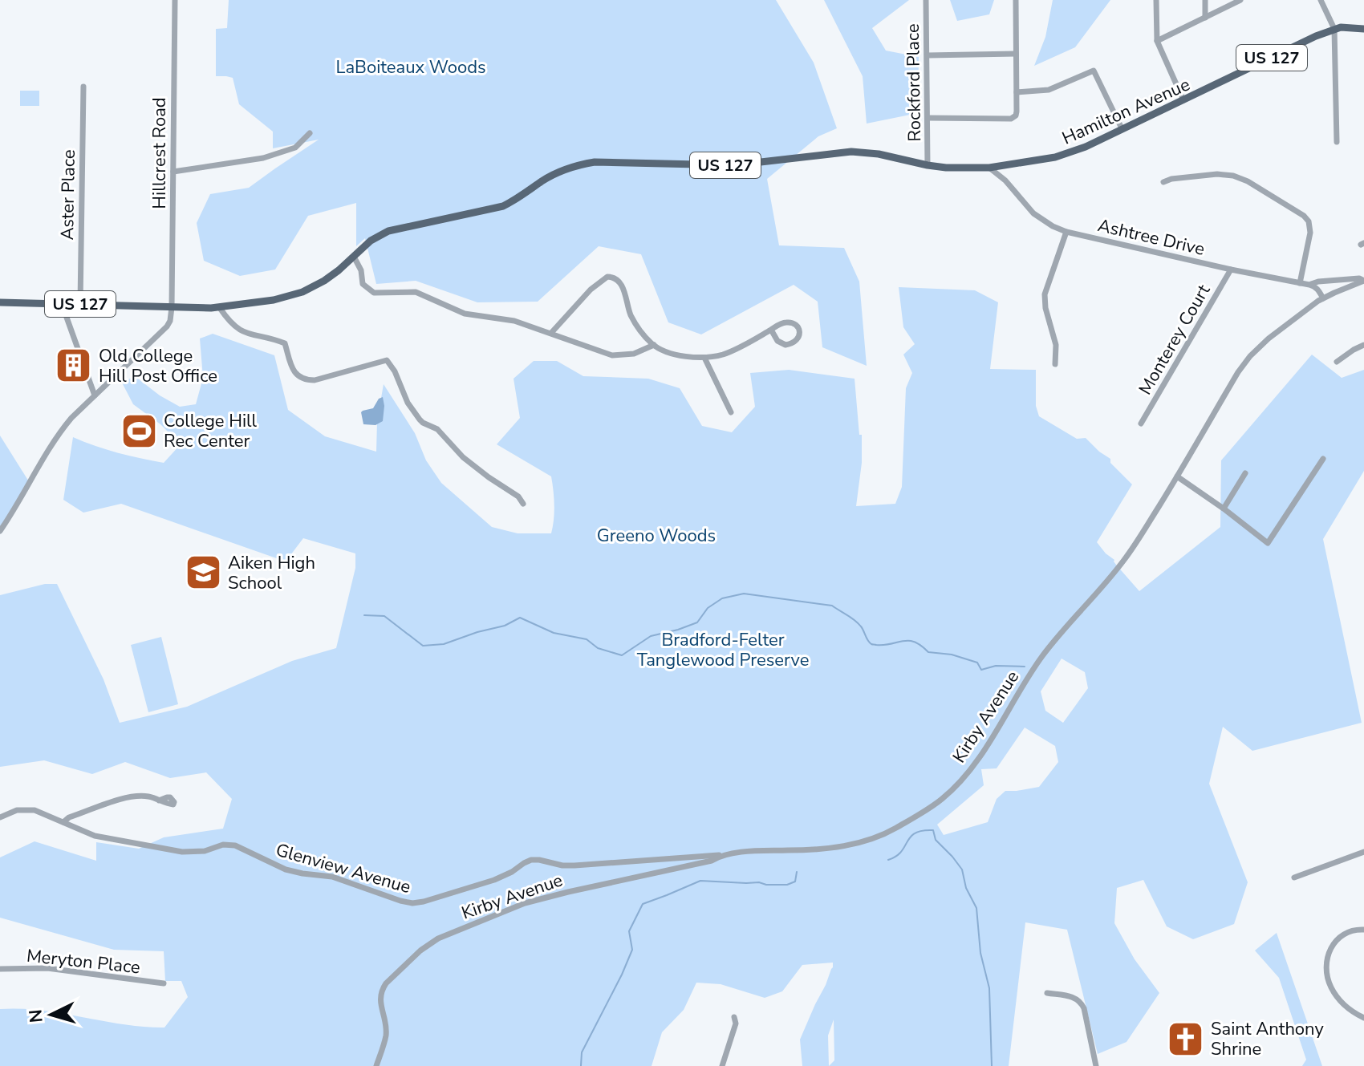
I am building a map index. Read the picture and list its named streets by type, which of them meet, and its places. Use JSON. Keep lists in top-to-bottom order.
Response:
{
  "streets": {
    "main road": ["US 127", "Hamilton Avenue"],
    "street": [
      "Rockford Place",
      "Hillcrest Road",
      "Aster Place",
      "Ashtree Drive",
      "Monterey Court",
      "Kirby Avenue",
      "Glenview Avenue",
      "Meryton Place"
    ]
  },
  "crossings": [
    ["Rockford Place", "Hamilton Avenue"],
    ["Hamilton Avenue", "Hillcrest Road"],
    ["Hamilton Avenue", "Aster Place"],
    ["Hamilton Avenue", "Ashtree Drive"],
    ["Ashtree Drive", "Monterey Court"],
    ["Ashtree Drive", "Kirby Avenue"],
    ["Kirby Avenue", "Glenview Avenue"]
  ],
  "parks": ["LaBoiteaux Woods", "Greeno Woods", "Bradford-Felter Tanglewood Preserve"],
  "places": {
    "building": ["Old College Hill Post Office"],
    "sports": ["College Hill Rec Center"],
    "school or university": ["Aiken High School"],
    "church": ["Saint Anthony Shrine"]
  },
  "north": "left"
}
